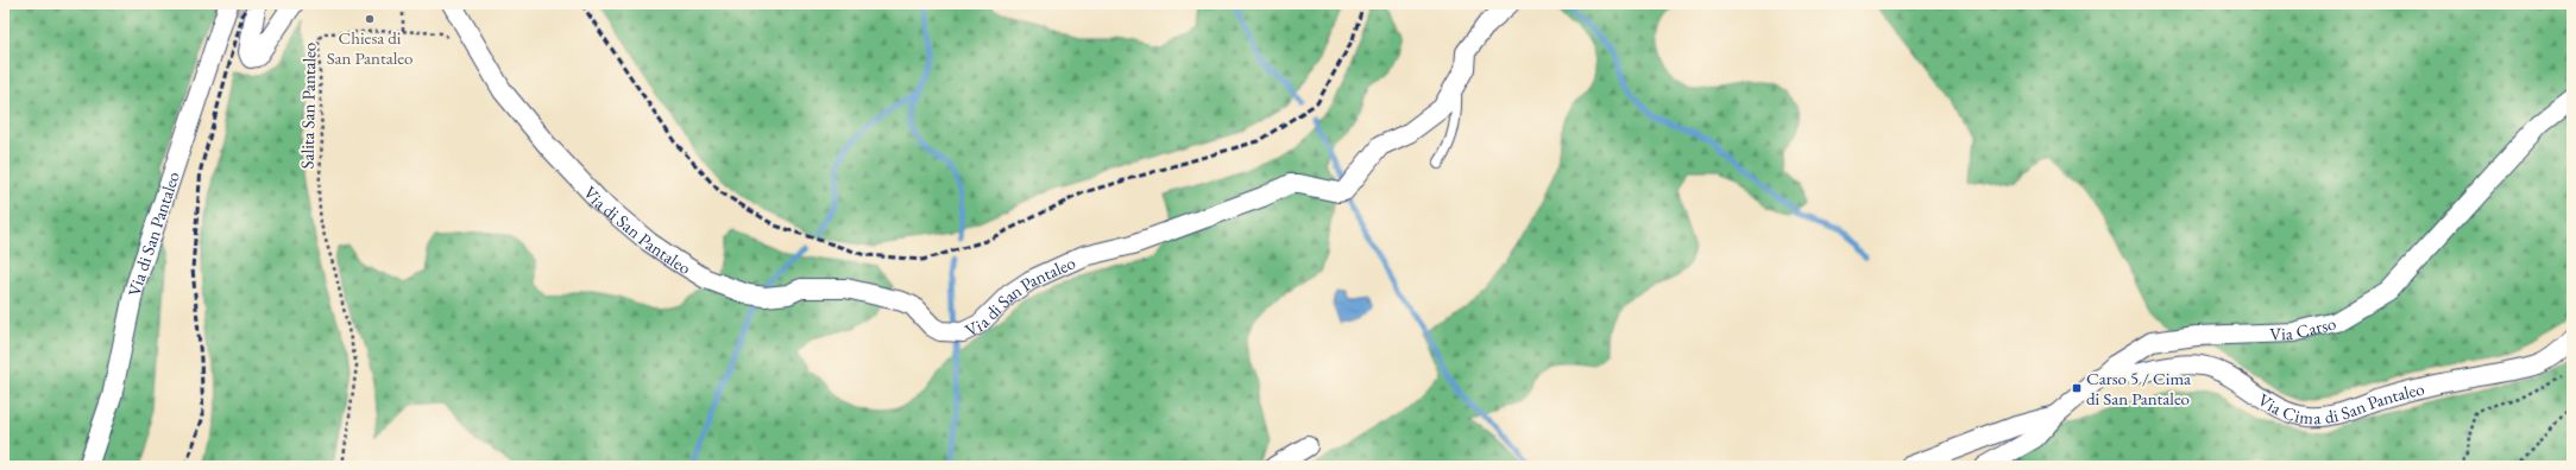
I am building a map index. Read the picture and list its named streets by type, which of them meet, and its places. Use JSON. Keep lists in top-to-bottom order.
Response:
{
  "streets": {
    "street": ["Via di San Pantaleo", "Via Carso", "Via Cima di San Pantaleo"],
    "path": ["Salita San Pantaleo"]
  },
  "crossings": [
    ["Via Carso", "Via Cima di San Pantaleo"]
  ],
  "places": {
    "other": ["Chiesa di San Pantaleo"],
    "transit": ["Carso 5 / Cima di San Pantaleo"]
  }
}
